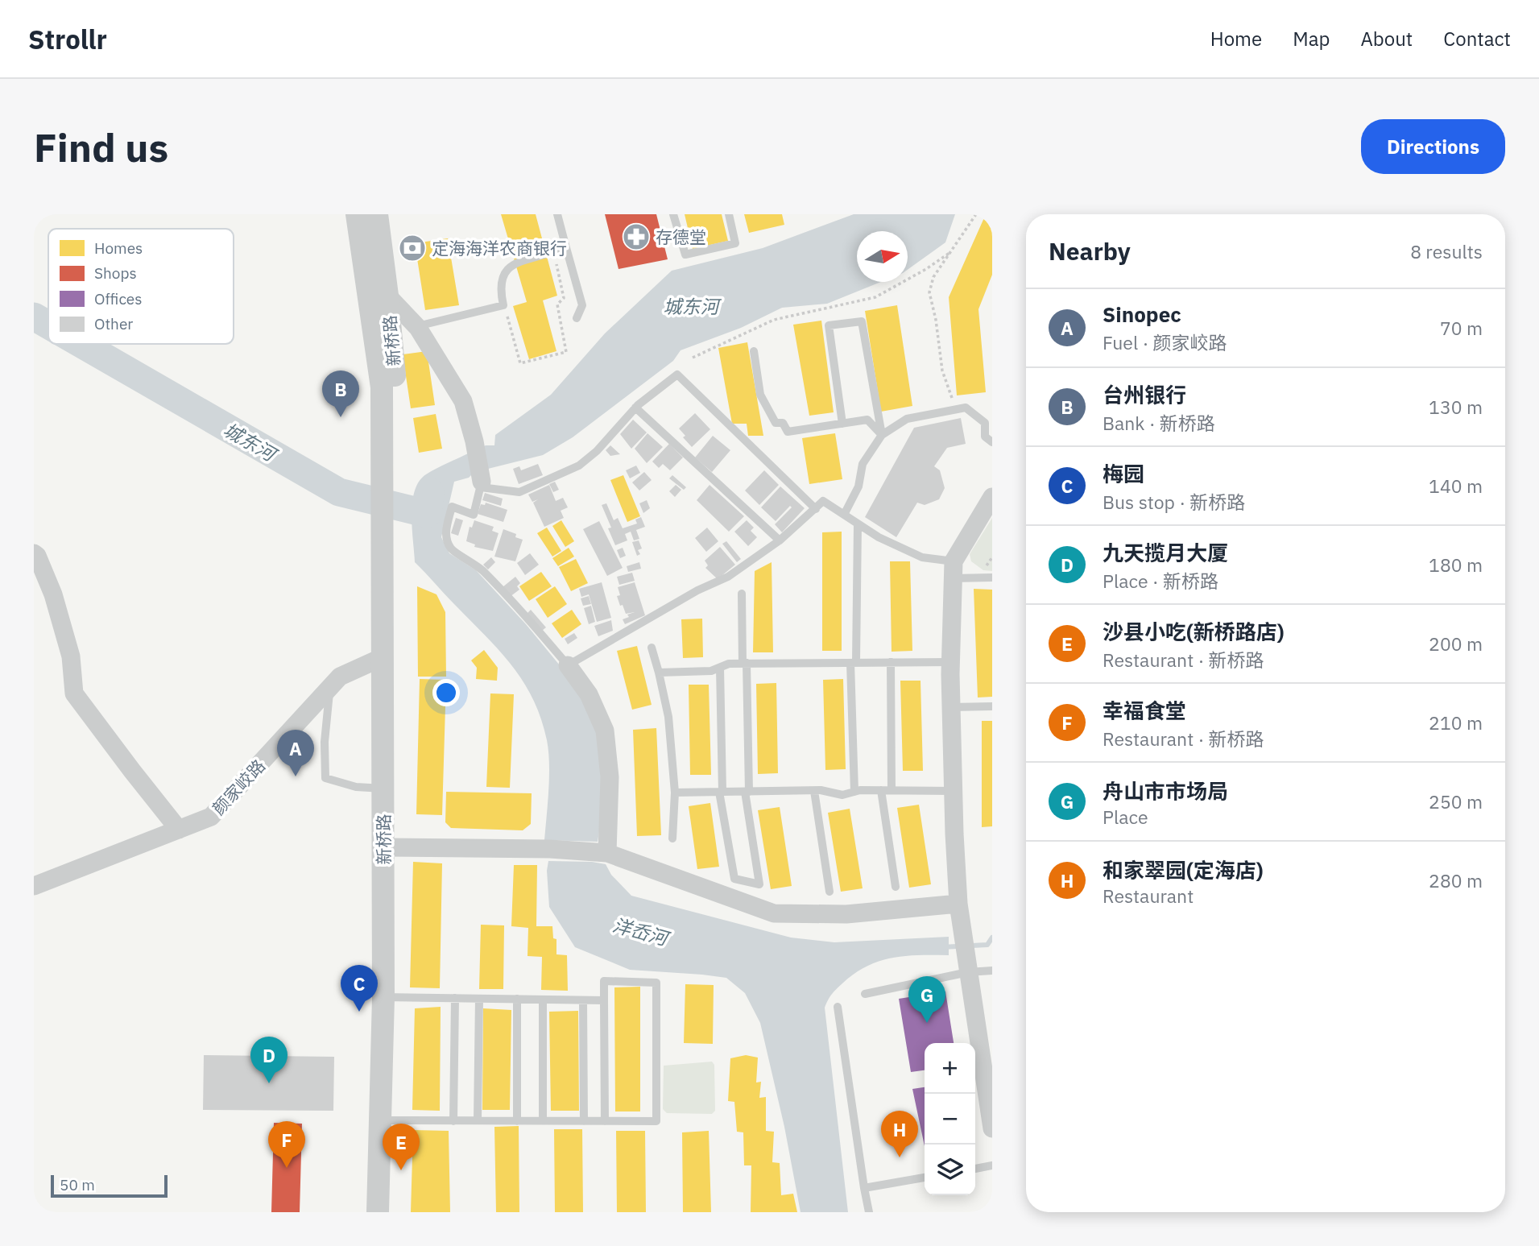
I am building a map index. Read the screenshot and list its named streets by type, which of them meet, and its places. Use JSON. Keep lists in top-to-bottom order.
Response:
{
  "streets": {
    "street": ["新桥路", "颜家峧路"]
  },
  "crossings": [
    ["新桥路", "颜家峧路"]
  ],
  "water": ["城东河", "洋岙河"],
  "places": {
    "pharmacy": ["存德堂"],
    "bank": ["定海海洋农商银行"]
  },
  "legend": [
    "Homes",
    "Shops",
    "Offices",
    "Other"
  ],
  "scale_bar": "50 m",
  "north": "right",
  "page": {
    "header": "Strollr",
    "nav": [
      "Home",
      "Map",
      "About",
      "Contact"
    ],
    "buttons": "Directions",
    "title": "Find us",
    "heading": ["Nearby", "8 results"],
    "list": [
      {
        "mark": "A",
        "name": "Sinopec",
        "note": "Fuel · 颜家峧路",
        "value": "70 m"
      },
      {
        "mark": "B",
        "name": "台州银行",
        "note": "Bank · 新桥路",
        "value": "130 m"
      },
      {
        "mark": "C",
        "name": "梅园",
        "note": "Bus stop · 新桥路",
        "value": "140 m"
      },
      {
        "mark": "D",
        "name": "九天揽月大厦",
        "note": "Place · 新桥路",
        "value": "180 m"
      },
      {
        "mark": "E",
        "name": "沙县小吃(新桥路店)",
        "note": "Restaurant · 新桥路",
        "value": "200 m"
      },
      {
        "mark": "F",
        "name": "幸福食堂",
        "note": "Restaurant · 新桥路",
        "value": "210 m"
      },
      {
        "mark": "G",
        "name": "舟山市市场局",
        "note": "Place",
        "value": "250 m"
      },
      {
        "mark": "H",
        "name": "和家翠园(定海店)",
        "note": "Restaurant",
        "value": "280 m"
      }
    ],
    "pins": [
      "B",
      "A",
      "C",
      "G",
      "D",
      "H",
      "F",
      "E"
    ],
    "map_buttons": ["+", "−"],
    "scale": "50 m"
  }
}
